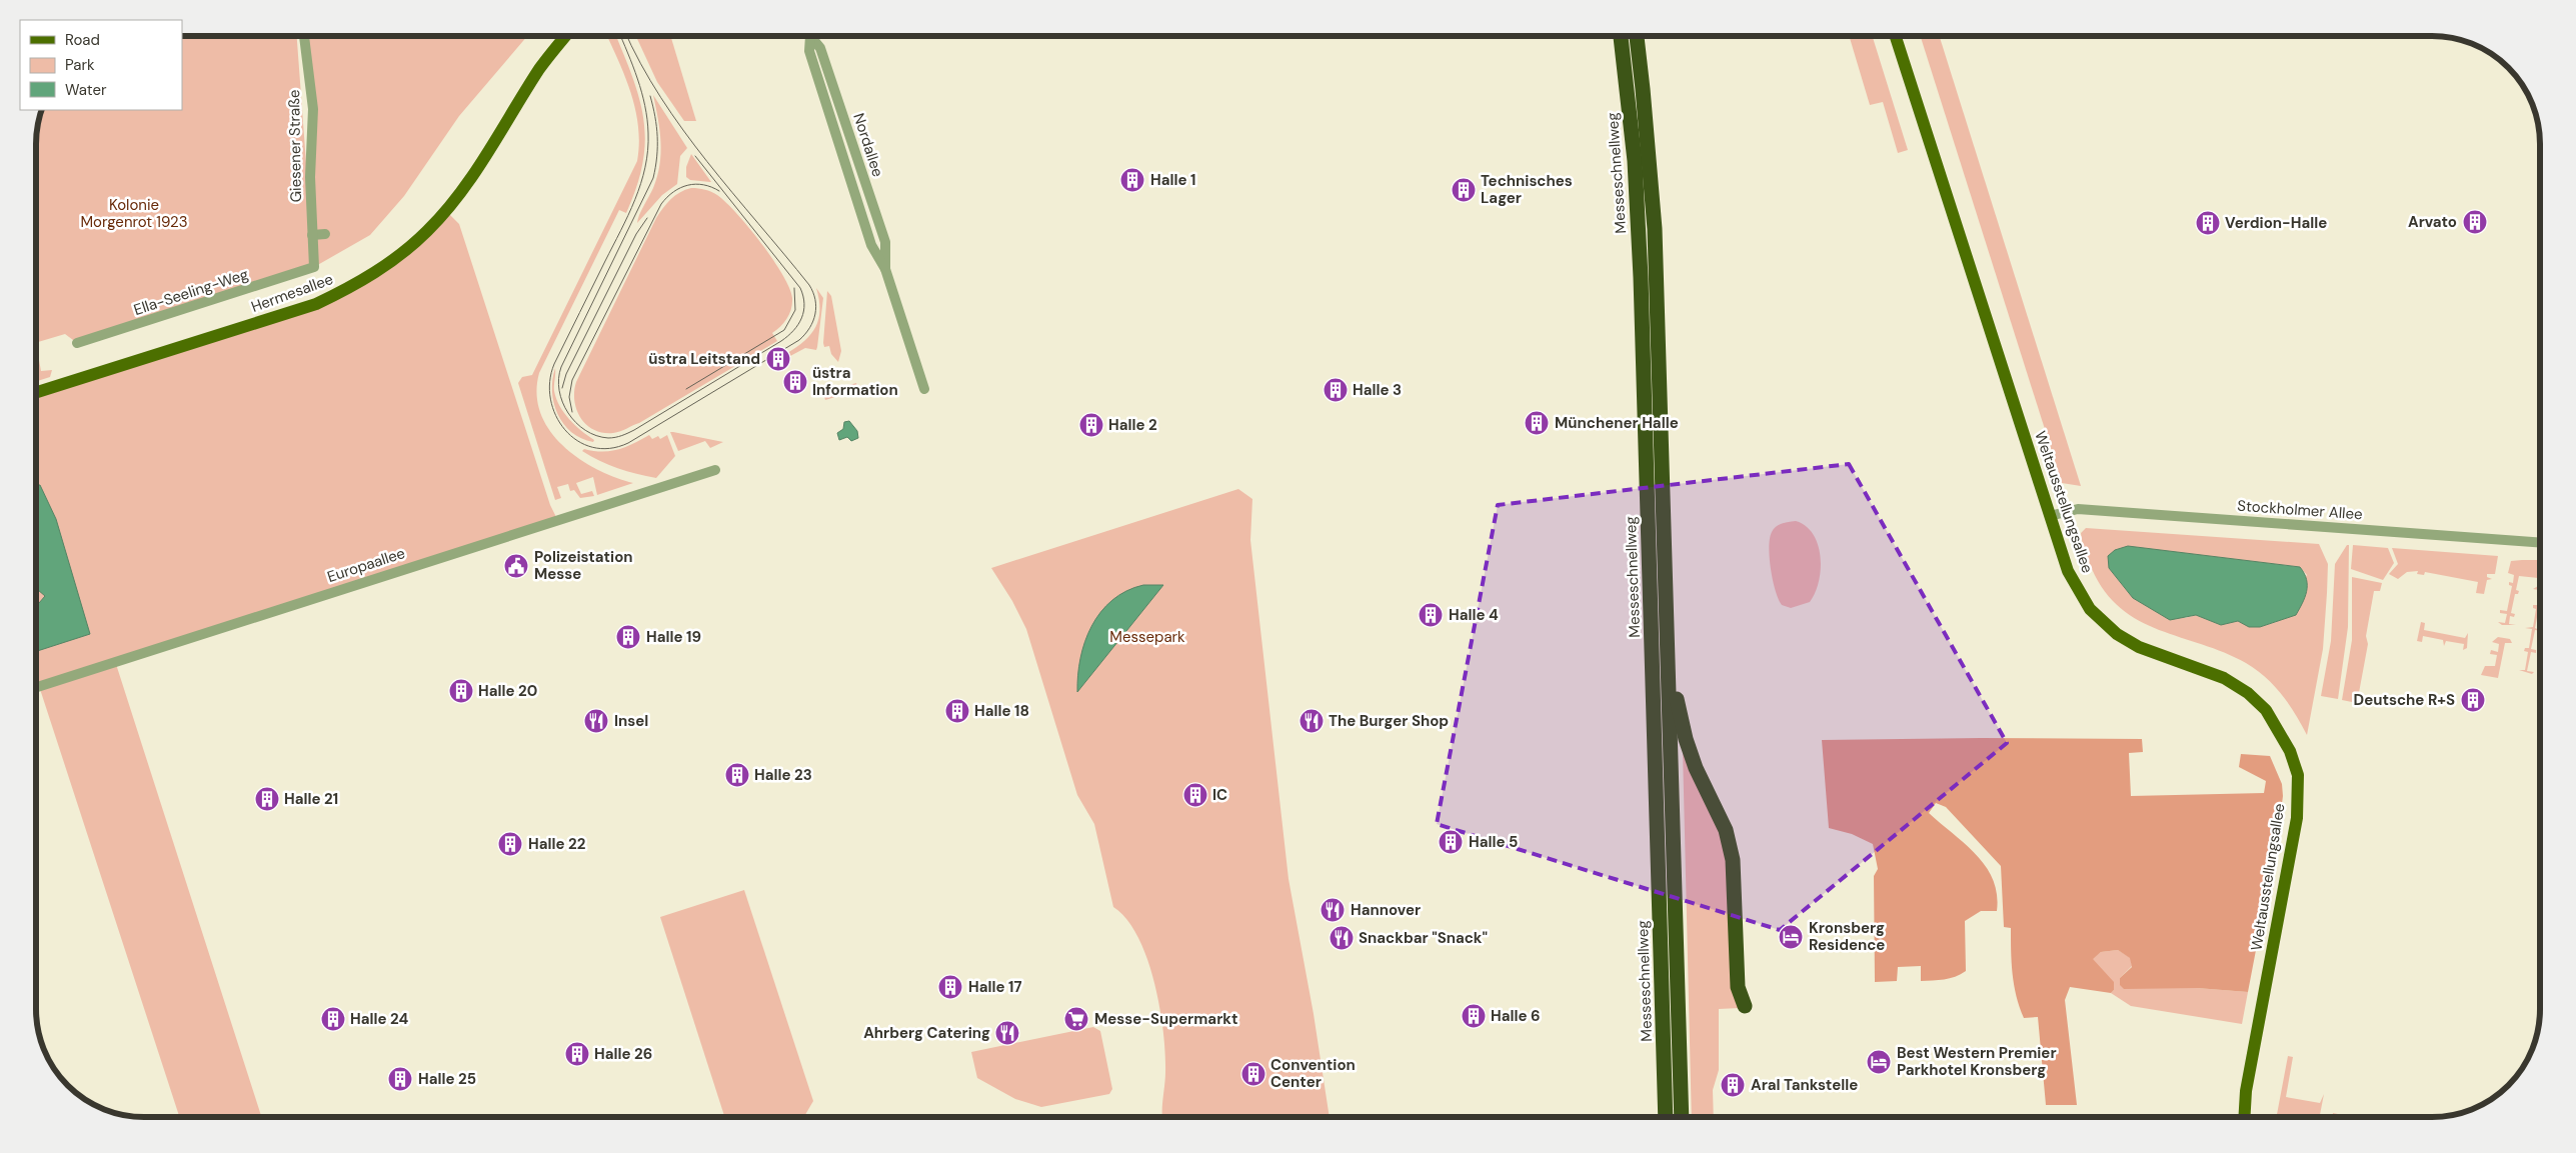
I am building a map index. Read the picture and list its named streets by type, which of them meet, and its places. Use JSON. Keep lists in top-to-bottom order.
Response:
{
  "streets": {
    "highway": ["Messeschnellweg"],
    "main road": ["Hermesallee", "Weltausstellungsallee"],
    "street": [
      "Nordallee",
      "Giesener Straße",
      "Ella-Seeling-Weg",
      "Stockholmer Allee",
      "Europaallee"
    ]
  },
  "crossings": [
    ["Giesener Straße", "Ella-Seeling-Weg"],
    ["Weltausstellungsallee", "Stockholmer Allee"]
  ],
  "parks": ["Kolonie Morgenrot 1923", "Messepark"],
  "places": {
    "building": [
      "Halle 1",
      "Technisches Lager",
      "Arvato",
      "Verdion-Halle",
      "üstra Leitstand",
      "üstra Information",
      "Halle 3",
      "Münchener Halle",
      "Halle 2",
      "Halle 4",
      "Halle 19",
      "Halle 20",
      "Deutsche R+S",
      "Halle 18",
      "Halle 23",
      "IC",
      "Halle 21",
      "Halle 5",
      "Halle 22",
      "Halle 17",
      "Halle 6",
      "Halle 24",
      "Halle 26",
      "Convention Center",
      "Halle 25",
      "Aral Tankstelle"
    ],
    "public building": ["Polizeistation Messe"],
    "restaurant": [
      "Insel",
      "The Burger Shop",
      "Hannover",
      "Snackbar \"Snack\"",
      "Ahrberg Catering"
    ],
    "hotel": ["Kronsberg Residence", "Best Western Premier Parkhotel Kronsberg"],
    "supermarket": ["Messe-Supermarkt"]
  },
  "legend": ["Road", "Park", "Water"]
}
